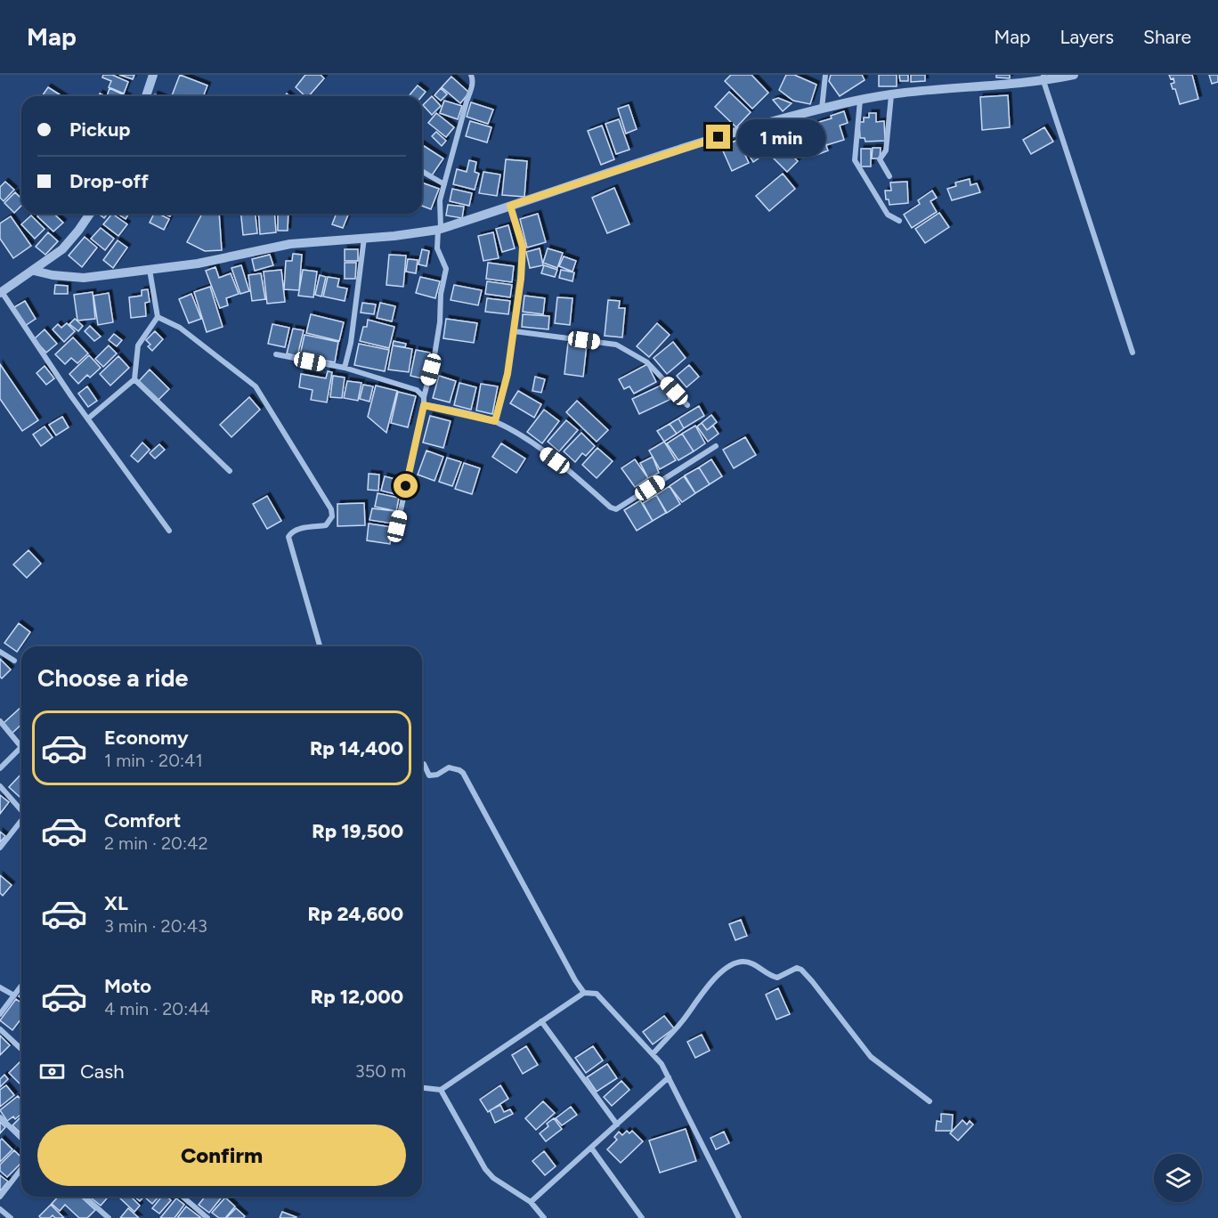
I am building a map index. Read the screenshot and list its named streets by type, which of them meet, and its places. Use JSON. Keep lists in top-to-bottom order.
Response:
{
  "page": {
    "header": "Map",
    "nav": ["Map", "Layers", "Share"],
    "banner": ["Pickup", "Drop-off"],
    "bubble": "1 min",
    "heading": "Choose a ride",
    "list": [
      {
        "name": "Economy",
        "note": "1 min · 20:41",
        "value": "Rp 14,400"
      },
      {
        "name": "Comfort",
        "note": "2 min · 20:42",
        "value": "Rp 19,500"
      },
      {
        "name": "XL",
        "note": "3 min · 20:43",
        "value": "Rp 24,600"
      },
      {
        "name": "Moto",
        "note": "4 min · 20:44",
        "value": "Rp 12,000"
      }
    ],
    "pay": ["Cash", "350 m"],
    "buttons": "Confirm"
  }
}
